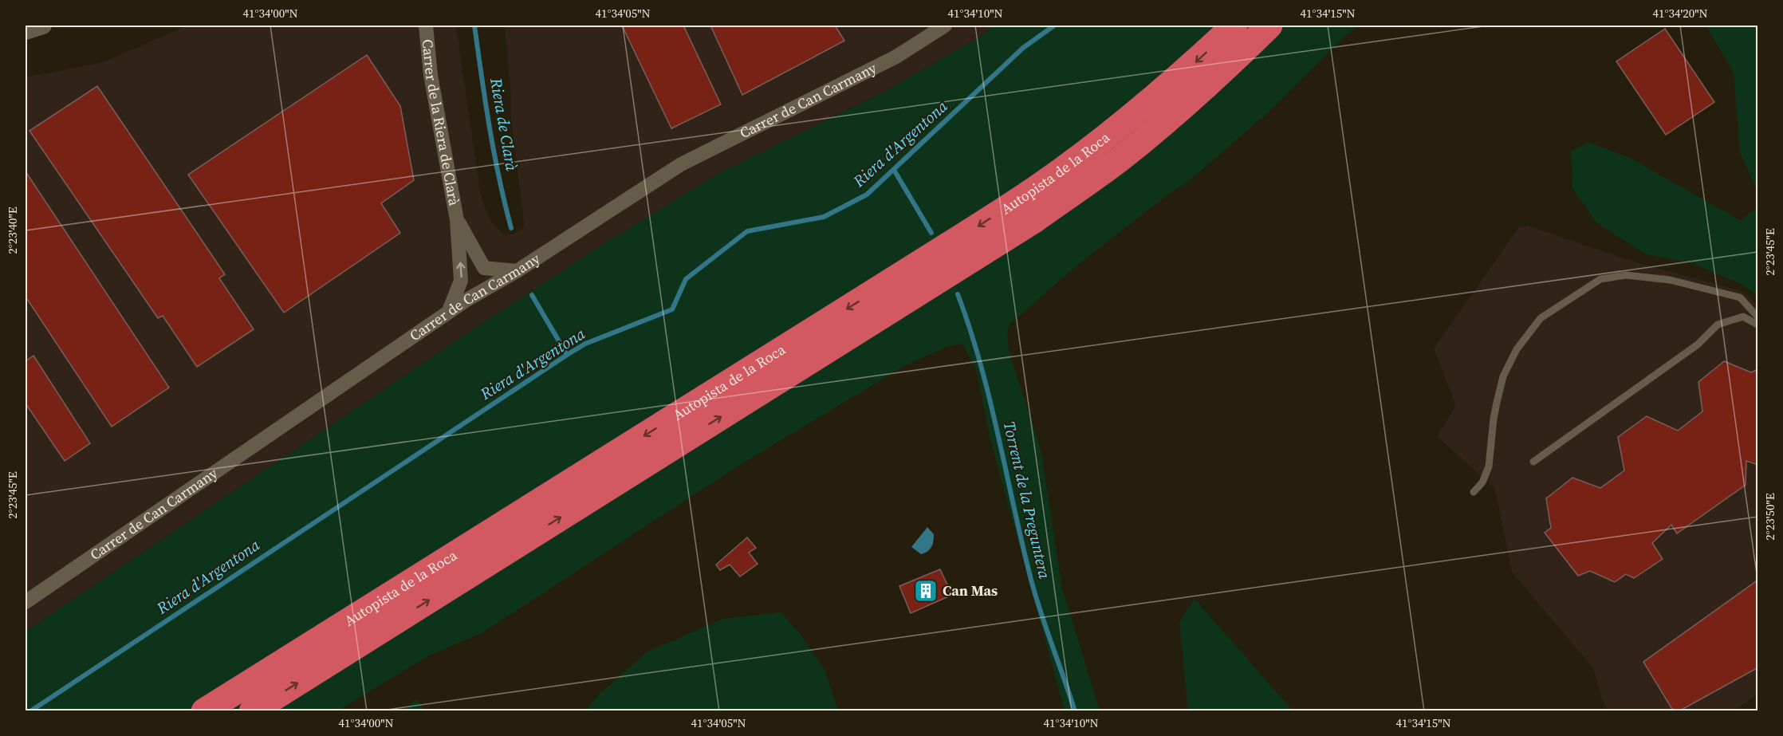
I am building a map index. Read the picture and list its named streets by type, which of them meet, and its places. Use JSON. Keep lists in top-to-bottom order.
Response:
{
  "streets": {
    "highway": ["Autopista de la Roca"],
    "street": ["Carrer de Can Carmany", "Carrer de la Riera de Clarà"]
  },
  "crossings": [
    ["Carrer de Can Carmany", "Carrer de la Riera de Clarà"]
  ],
  "water": ["Riera de Clarà", "Riera d'Argentona", "Torrent de la Preguntera"],
  "places": {
    "building": ["Can Mas"]
  },
  "coordinates": [
    "41°34'00\"N",
    "41°34'05\"N",
    "41°34'10\"N",
    "41°34'15\"N",
    "41°34'20\"N",
    "2°23'40\"E",
    "2°23'45\"E",
    "2°23'50\"E"
  ]
}
